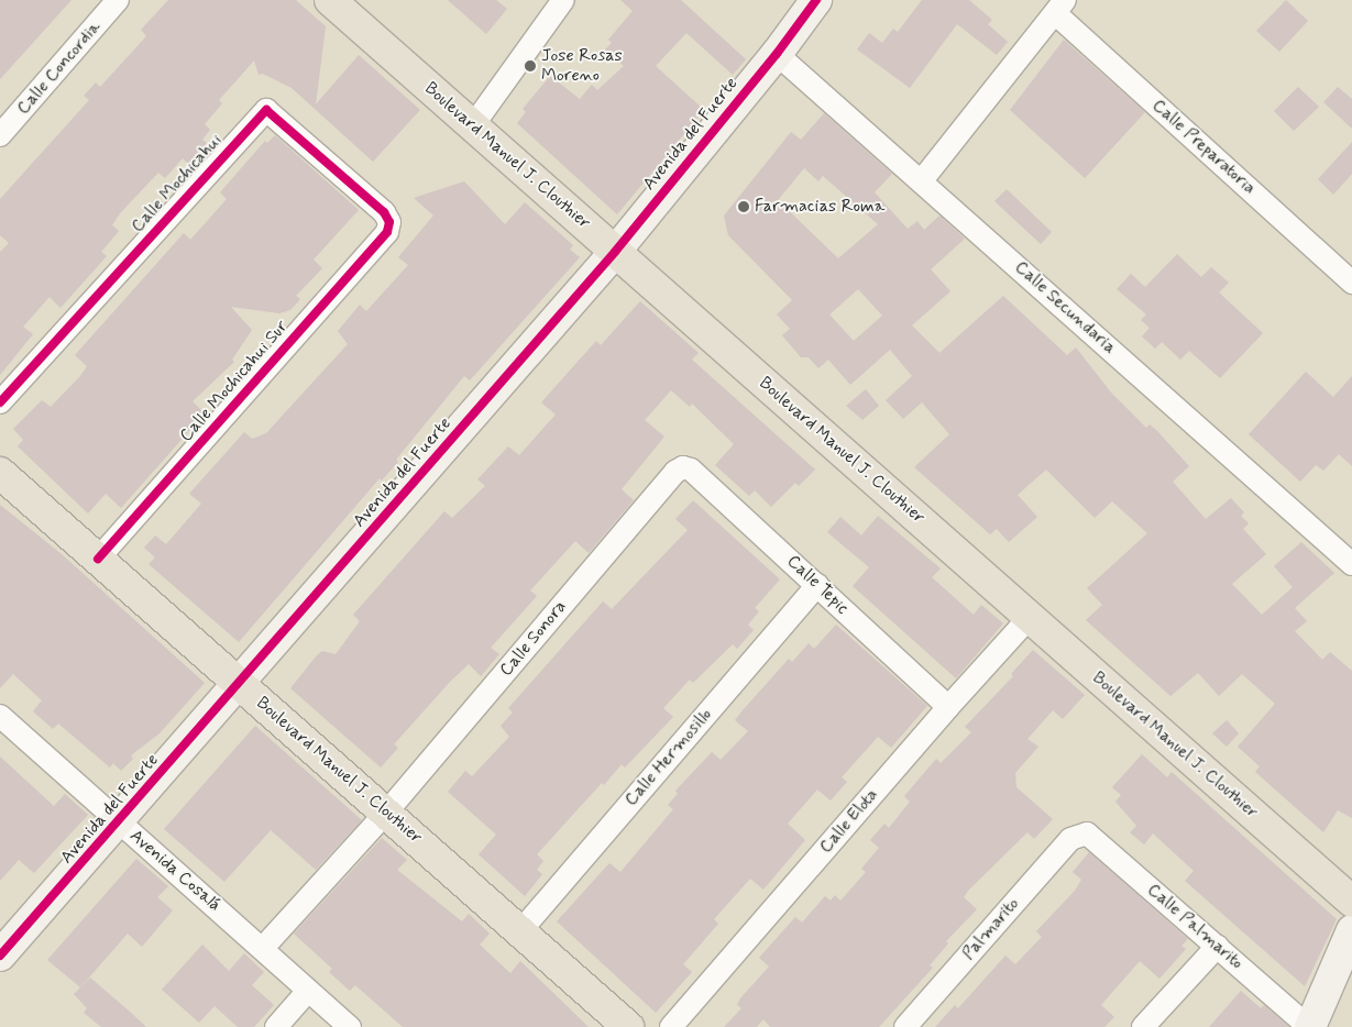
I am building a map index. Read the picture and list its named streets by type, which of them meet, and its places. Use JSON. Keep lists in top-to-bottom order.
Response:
{
  "streets": {
    "main road": ["Boulevard Manuel J. Clouthier"],
    "street": [
      "Calle Concordia",
      "Avenida del Fuerte",
      "Calle Preparatoria",
      "Calle Mochicahui",
      "Calle Secundaria",
      "Calle Mochicahui Sur",
      "Calle Tepic",
      "Calle Sonora",
      "Calle Hermosillo",
      "Calle Elota",
      "Avenida Cosalá",
      "Calle Palmarito",
      "Palmarito"
    ]
  },
  "crossings": [
    ["Avenida del Fuerte", "Boulevard Manuel J. Clouthier"],
    ["Avenida del Fuerte", "Calle Secundaria"],
    ["Avenida del Fuerte", "Avenida Cosalá"],
    ["Boulevard Manuel J. Clouthier", "Calle Mochicahui Sur"],
    ["Boulevard Manuel J. Clouthier", "Calle Sonora"],
    ["Boulevard Manuel J. Clouthier", "Calle Hermosillo"],
    ["Boulevard Manuel J. Clouthier", "Calle Elota"],
    ["Calle Mochicahui", "Calle Mochicahui Sur"],
    ["Calle Tepic", "Calle Sonora"],
    ["Calle Tepic", "Calle Hermosillo"],
    ["Calle Tepic", "Calle Elota"],
    ["Calle Sonora", "Avenida Cosalá"],
    ["Calle Palmarito", "Palmarito"]
  ],
  "places": ["Jose Rosas Moreno", "Farmacias Roma"]
}
